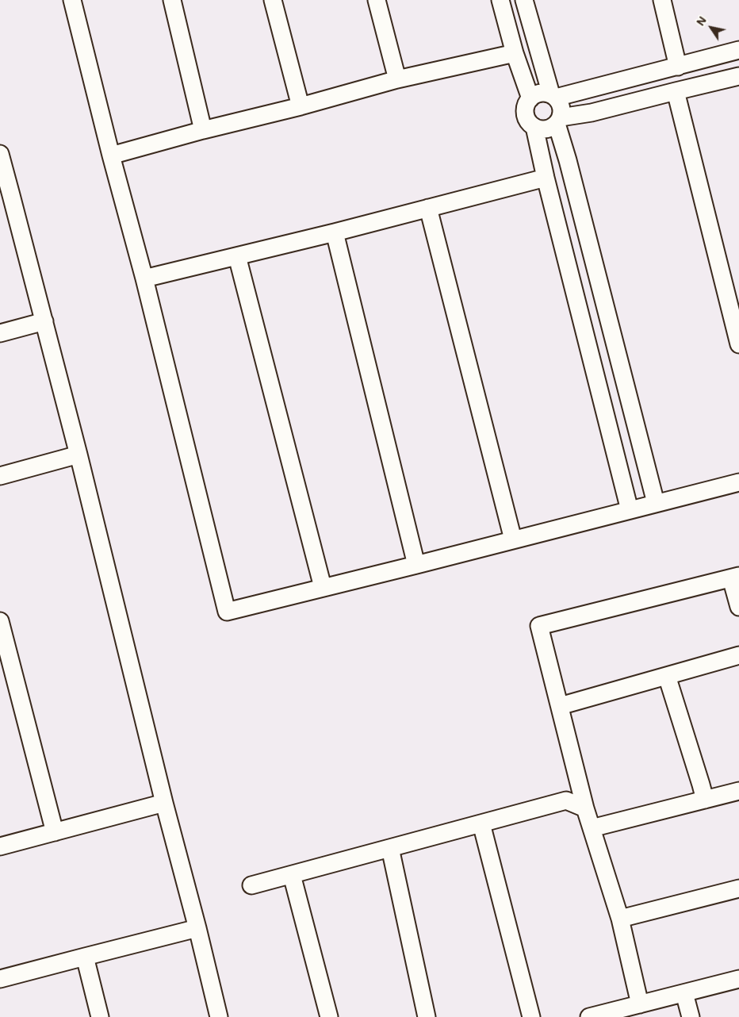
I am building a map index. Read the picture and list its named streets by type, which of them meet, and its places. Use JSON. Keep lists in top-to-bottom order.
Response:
{
  "north": "top left"
}
